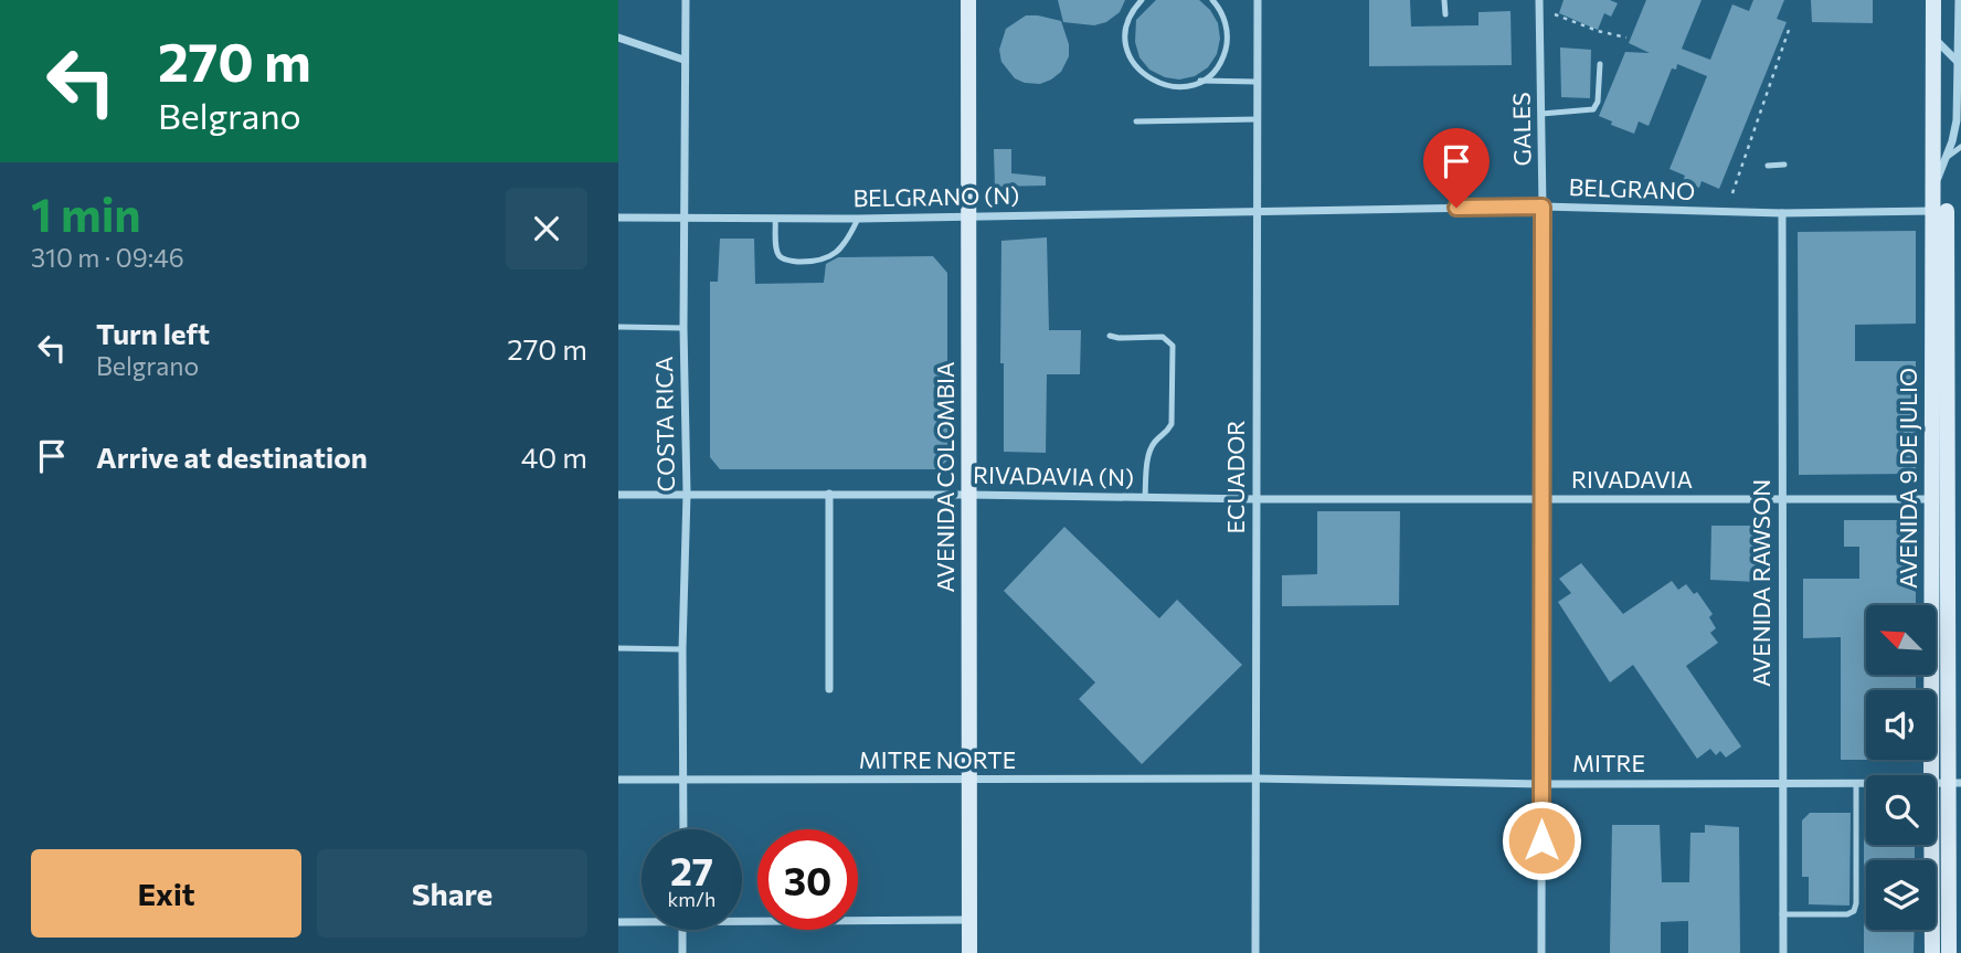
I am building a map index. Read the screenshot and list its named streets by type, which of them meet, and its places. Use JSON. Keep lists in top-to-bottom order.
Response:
{
  "streets": {
    "street": [
      "GALES",
      "BELGRANO",
      "BELGRANO (N)",
      "COSTA RICA",
      "AVENIDA COLOMBIA",
      "RIVADAVIA (N)",
      "ECUADOR",
      "AVENIDA 9 DE JULIO",
      "RIVADAVIA",
      "AVENIDA RAWSON",
      "MITRE NORTE",
      "MITRE"
    ]
  },
  "crossings": [
    ["GALES", "BELGRANO"],
    ["GALES", "RIVADAVIA"],
    ["GALES", "MITRE"],
    ["BELGRANO", "BELGRANO (N)"],
    ["BELGRANO", "ECUADOR"],
    ["BELGRANO", "AVENIDA 9 DE JULIO"],
    ["BELGRANO", "AVENIDA RAWSON"],
    ["BELGRANO (N)", "COSTA RICA"],
    ["BELGRANO (N)", "AVENIDA COLOMBIA"],
    ["BELGRANO (N)", "ECUADOR"],
    ["COSTA RICA", "RIVADAVIA (N)"],
    ["COSTA RICA", "MITRE NORTE"],
    ["AVENIDA COLOMBIA", "RIVADAVIA (N)"],
    ["AVENIDA COLOMBIA", "MITRE NORTE"],
    ["RIVADAVIA (N)", "ECUADOR"],
    ["RIVADAVIA (N)", "RIVADAVIA"],
    ["ECUADOR", "RIVADAVIA"],
    ["ECUADOR", "MITRE NORTE"],
    ["ECUADOR", "MITRE"],
    ["AVENIDA 9 DE JULIO", "RIVADAVIA"],
    ["RIVADAVIA", "AVENIDA RAWSON"],
    ["AVENIDA RAWSON", "MITRE"],
    ["MITRE NORTE", "MITRE"]
  ],
  "north": "top left",
  "page": {
    "turn": ["270 m", "Belgrano"],
    "heading": ["1 min", "310 m · 09:46"],
    "list": [
      {
        "name": "Turn left",
        "note": "Belgrano",
        "value": "270 m"
      },
      {
        "name": "Arrive at destination",
        "value": "40 m"
      }
    ],
    "speed": "27 km/h",
    "limit": "30",
    "buttons": ["Exit", "Share"]
  }
}
